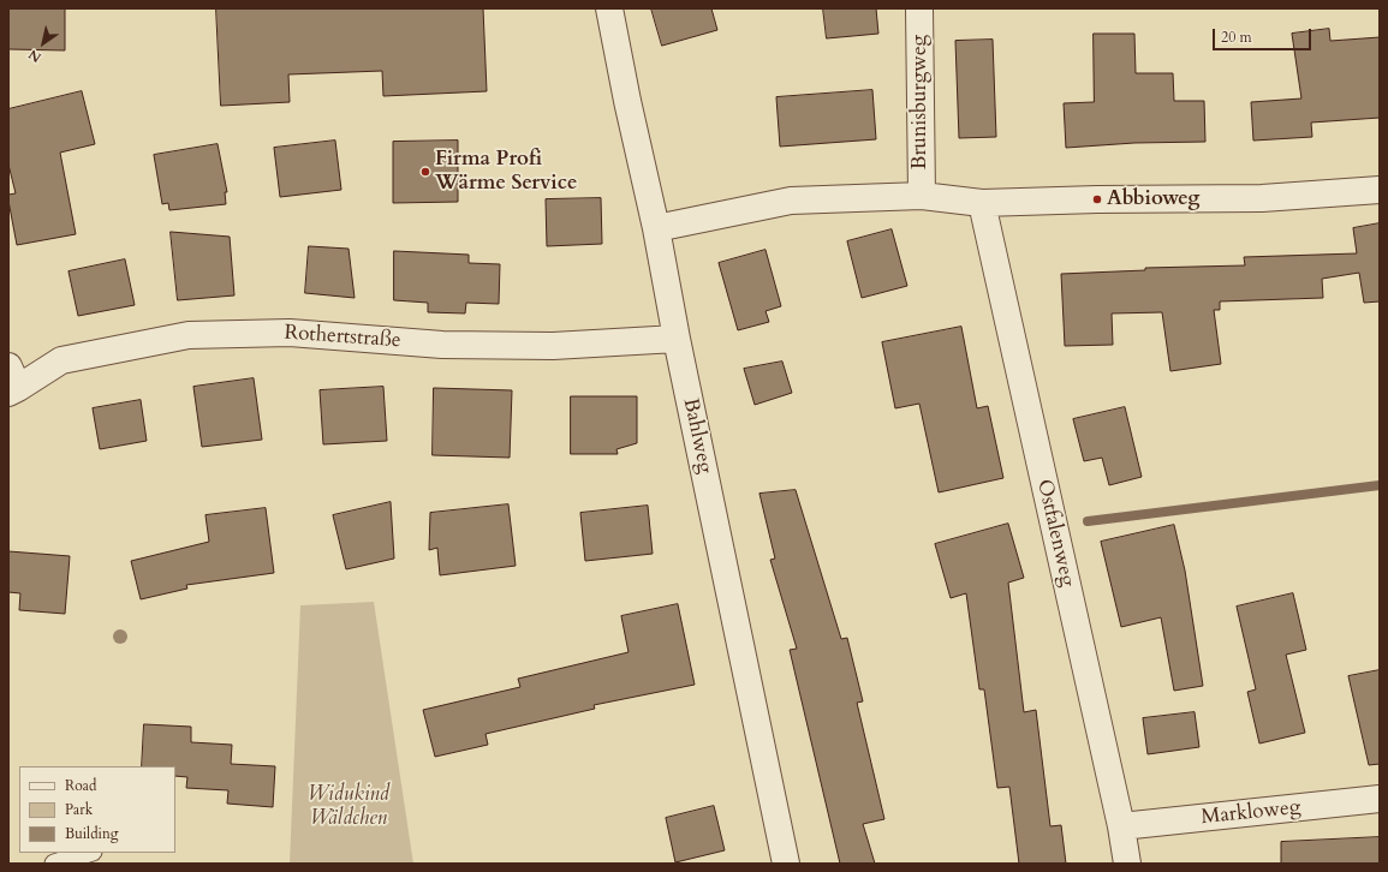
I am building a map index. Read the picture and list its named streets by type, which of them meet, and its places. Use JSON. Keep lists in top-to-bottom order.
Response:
{
  "streets": {
    "street": [
      "Brunisburgweg",
      "Rothertstraße",
      "Bahlweg",
      "Ostfalenweg",
      "Markloweg"
    ]
  },
  "crossings": [
    ["Rothertstraße", "Bahlweg"],
    ["Ostfalenweg", "Markloweg"]
  ],
  "parks": ["Widukind Wäldchen"],
  "places": ["Firma Profi Wärme Service", "Abbioweg"],
  "legend": ["Road", "Park", "Building"],
  "scale_bar": "20 m",
  "north": "bottom left"
}
